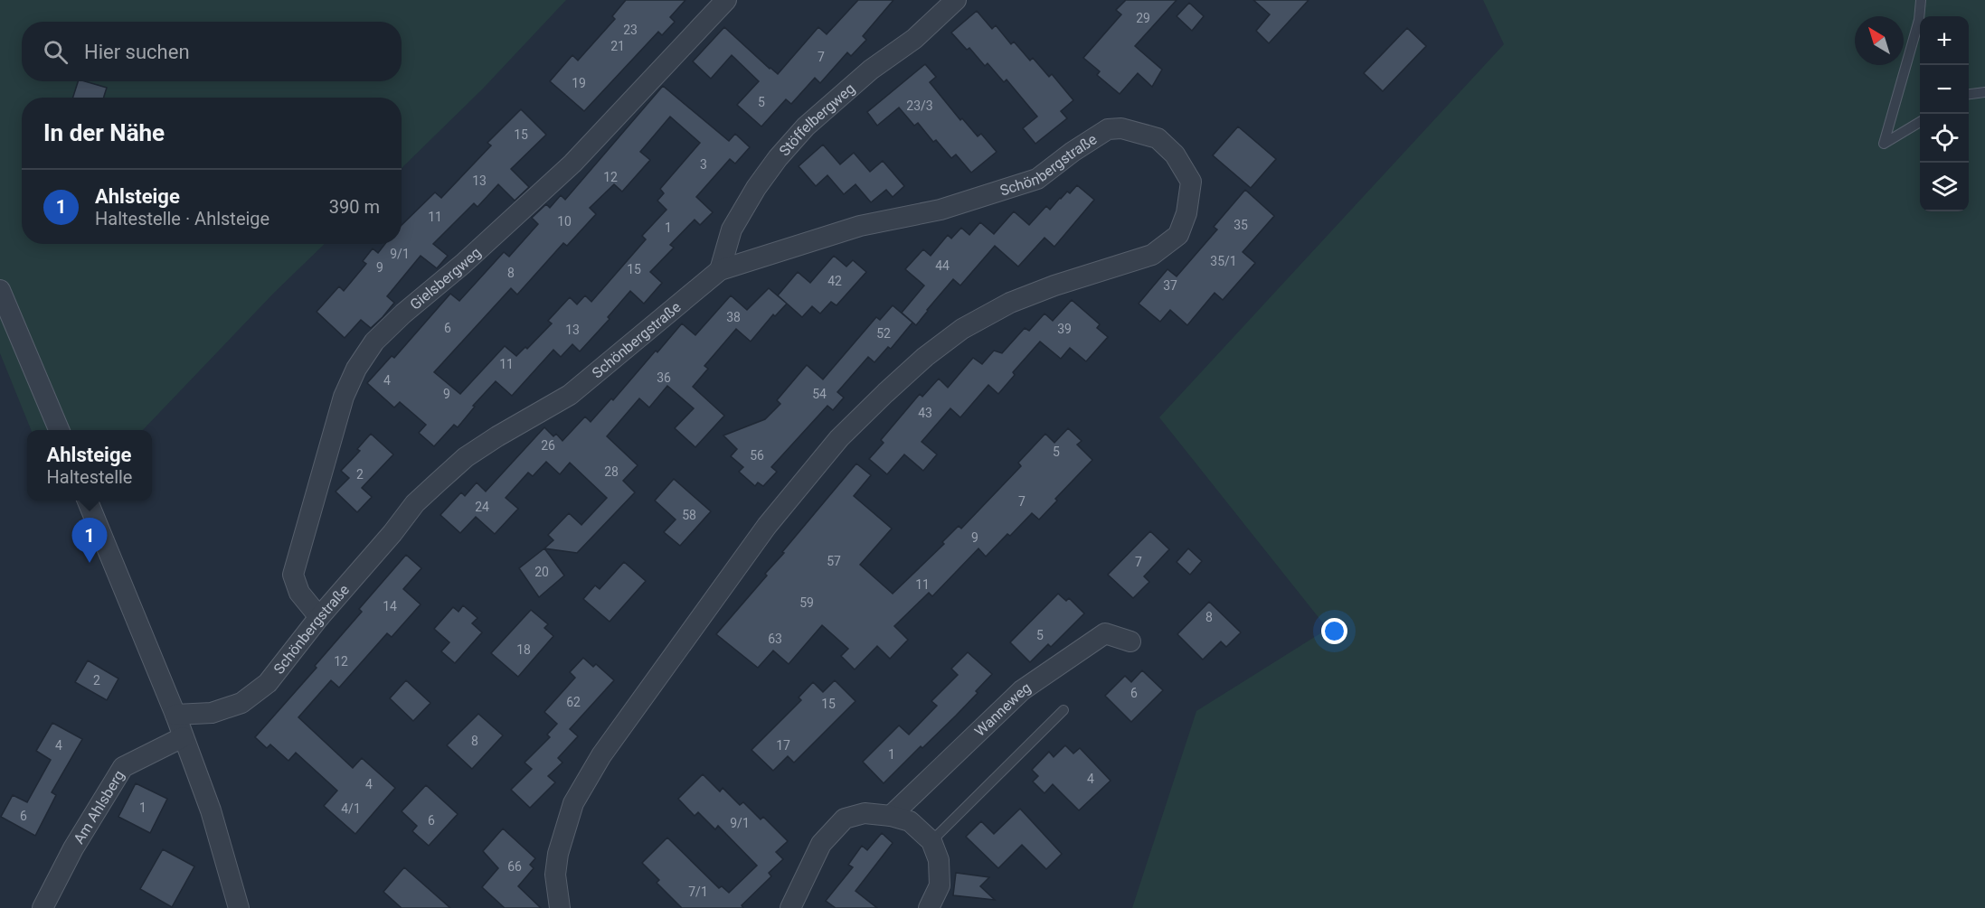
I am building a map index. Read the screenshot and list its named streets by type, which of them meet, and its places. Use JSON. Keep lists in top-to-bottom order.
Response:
{
  "streets": {
    "street": [
      "Stöffelbergweg",
      "Schönbergstraße",
      "Gielsbergweg",
      "Wanneweg",
      "Am Ahlsberg"
    ]
  },
  "crossings": [
    ["Stöffelbergweg", "Schönbergstraße"],
    ["Schönbergstraße", "Gielsbergweg"]
  ],
  "house_numbers": [
    "29",
    "23",
    "21",
    "7",
    "19",
    "5",
    "23/3",
    "15",
    "3",
    "12",
    "13",
    "11",
    "10",
    "35",
    "1",
    "9/1",
    "35/1",
    "44",
    "9",
    "15",
    "8",
    "42",
    "37",
    "38",
    "6",
    "39",
    "13",
    "52",
    "11",
    "36",
    "4",
    "9",
    "54",
    "43",
    "26",
    "5",
    "56",
    "28",
    "2",
    "7",
    "24",
    "58",
    "9",
    "57",
    "7",
    "20",
    "11",
    "59",
    "14",
    "8",
    "5",
    "63",
    "18",
    "12",
    "2",
    "6",
    "62",
    "15",
    "8",
    "4",
    "17",
    "1",
    "4",
    "4",
    "1",
    "4/1",
    "6",
    "6",
    "9/1",
    "66",
    "7/1"
  ],
  "north": "top left",
  "page": {
    "map_buttons": ["+", "−"],
    "search": "Hier suchen",
    "heading": "In der Nähe",
    "list": [
      {
        "mark": "1",
        "name": "Ahlsteige",
        "note": "Haltestelle · Ahlsteige",
        "value": "390 m"
      }
    ],
    "popup": ["Ahlsteige", "Haltestelle"],
    "pins": "1"
  }
}
